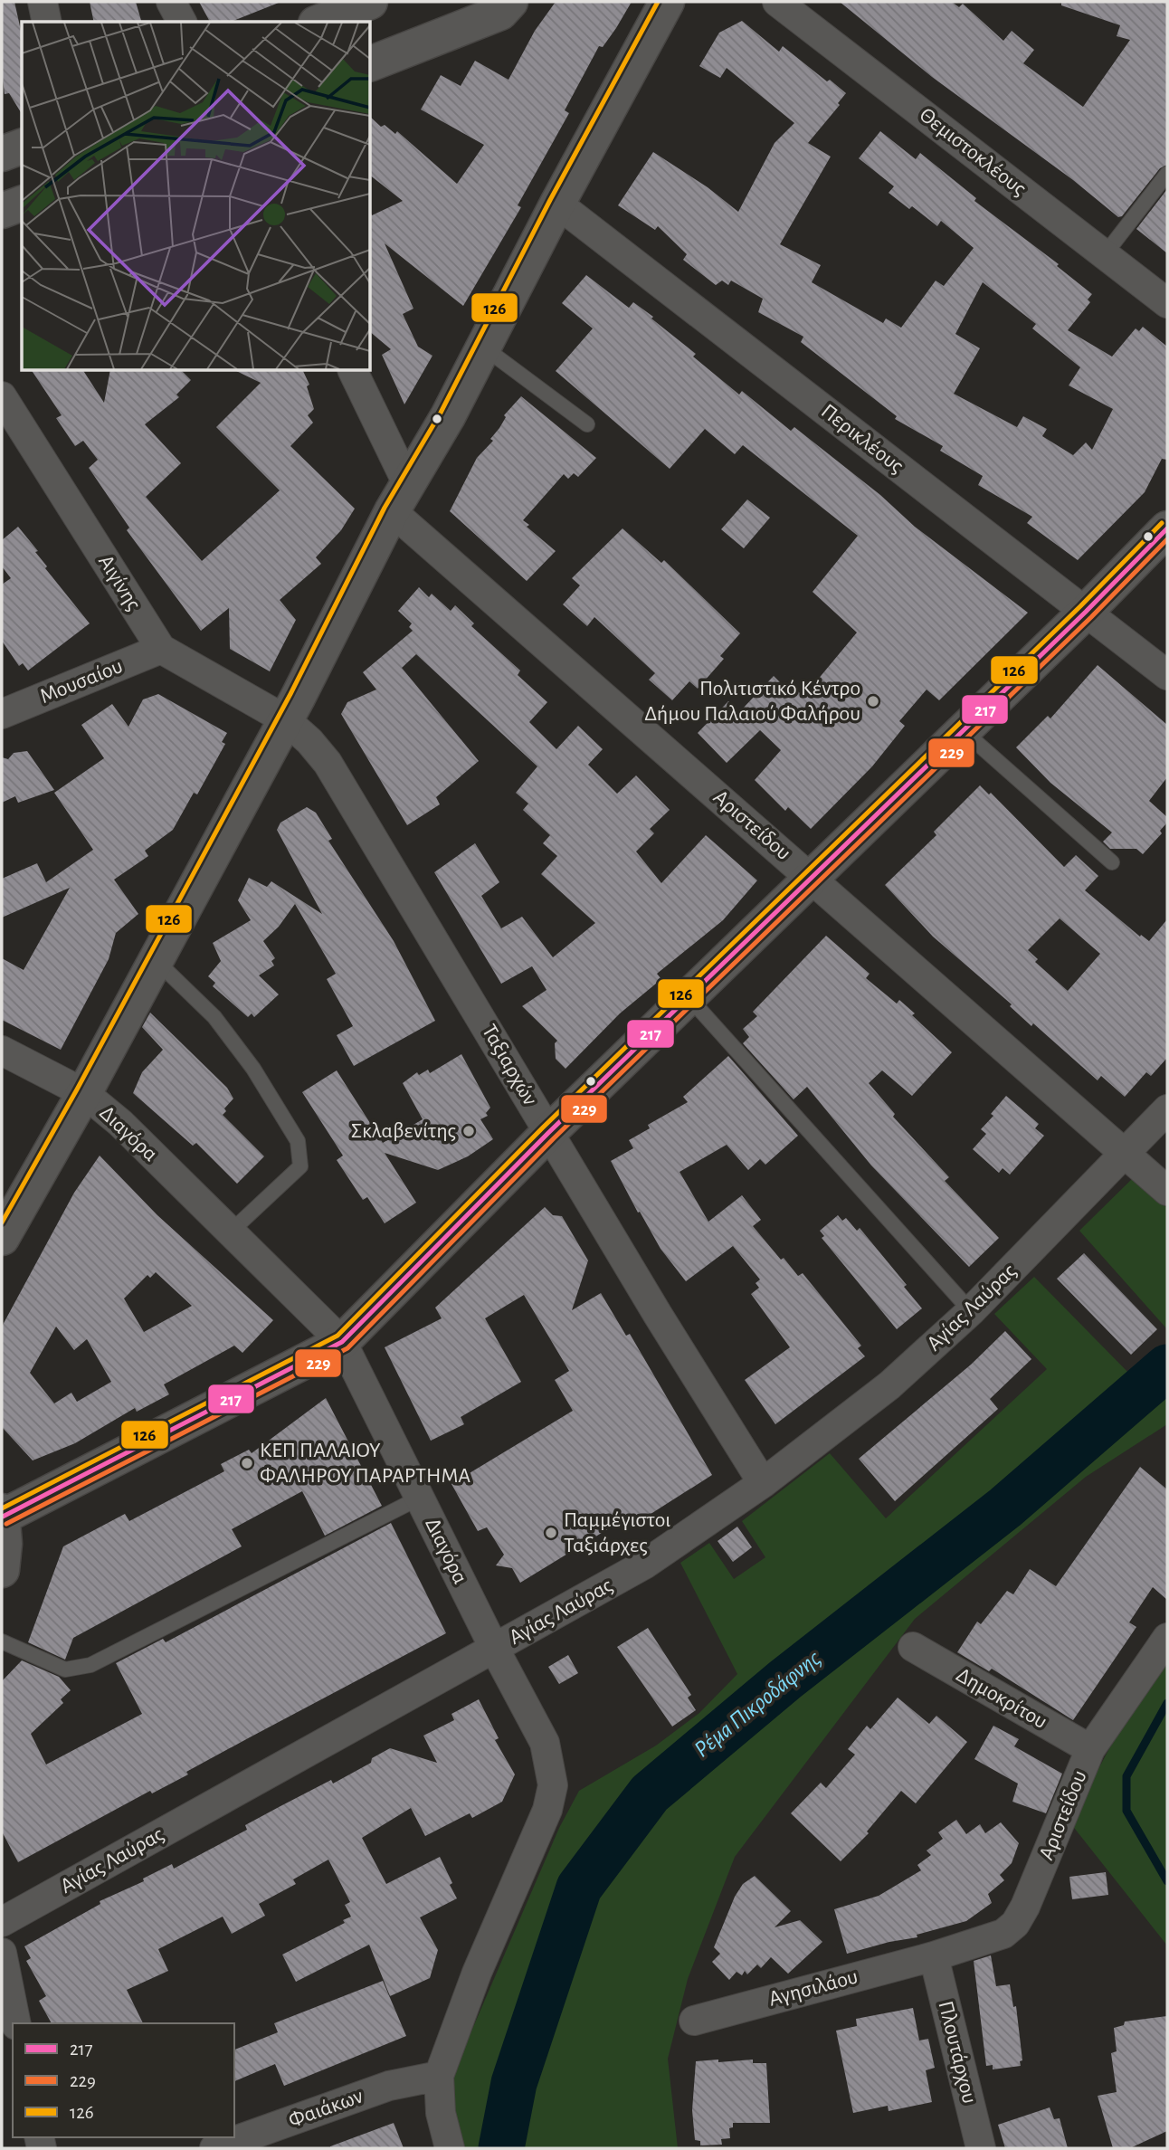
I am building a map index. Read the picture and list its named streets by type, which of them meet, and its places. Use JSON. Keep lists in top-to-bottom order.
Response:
{
  "streets": {
    "street": [
      "Θεμιστοκλέους",
      "Περικλέους",
      "Αιγίνης",
      "Μουσαίου",
      "Αριστείδου",
      "Ταξιαρχών",
      "Διαγόρα",
      "Αγίας Λαύρας",
      "Δημοκρίτου",
      "Αγησιλάου",
      "Πλουτάρχου",
      "Φαιάκων"
    ]
  },
  "crossings": [
    ["Αιγίνης", "Μουσαίου"],
    ["Αιγίνης", "Ταξιαρχών"],
    ["Αριστείδου", "Αγίας Λαύρας"],
    ["Αριστείδου", "Δημοκρίτου"],
    ["Αριστείδου", "Αγησιλάου"],
    ["Αριστείδου", "Πλουτάρχου"],
    ["Ταξιαρχών", "Αγίας Λαύρας"],
    ["Διαγόρα", "Αγίας Λαύρας"],
    ["Διαγόρα", "Φαιάκων"],
    ["Αγησιλάου", "Πλουτάρχου"]
  ],
  "water": ["Ρέμα Πικροδάφνης"],
  "places": [
    "Πολιτιστικό Κέντρο Δήμου Παλαιού Φαλήρου",
    "Σκλαβενίτης",
    "ΚΕΠ ΠΑΛΑΙΟΥ ΦΑΛΗΡΟΥ ΠΑΡΑΡΤΗΜΑ",
    "Παμμέγιστοι Ταξιάρχες"
  ],
  "lines": ["transit line 126", "transit line 217", "transit line 229"],
  "legend": ["217", "229", "126"]
}
